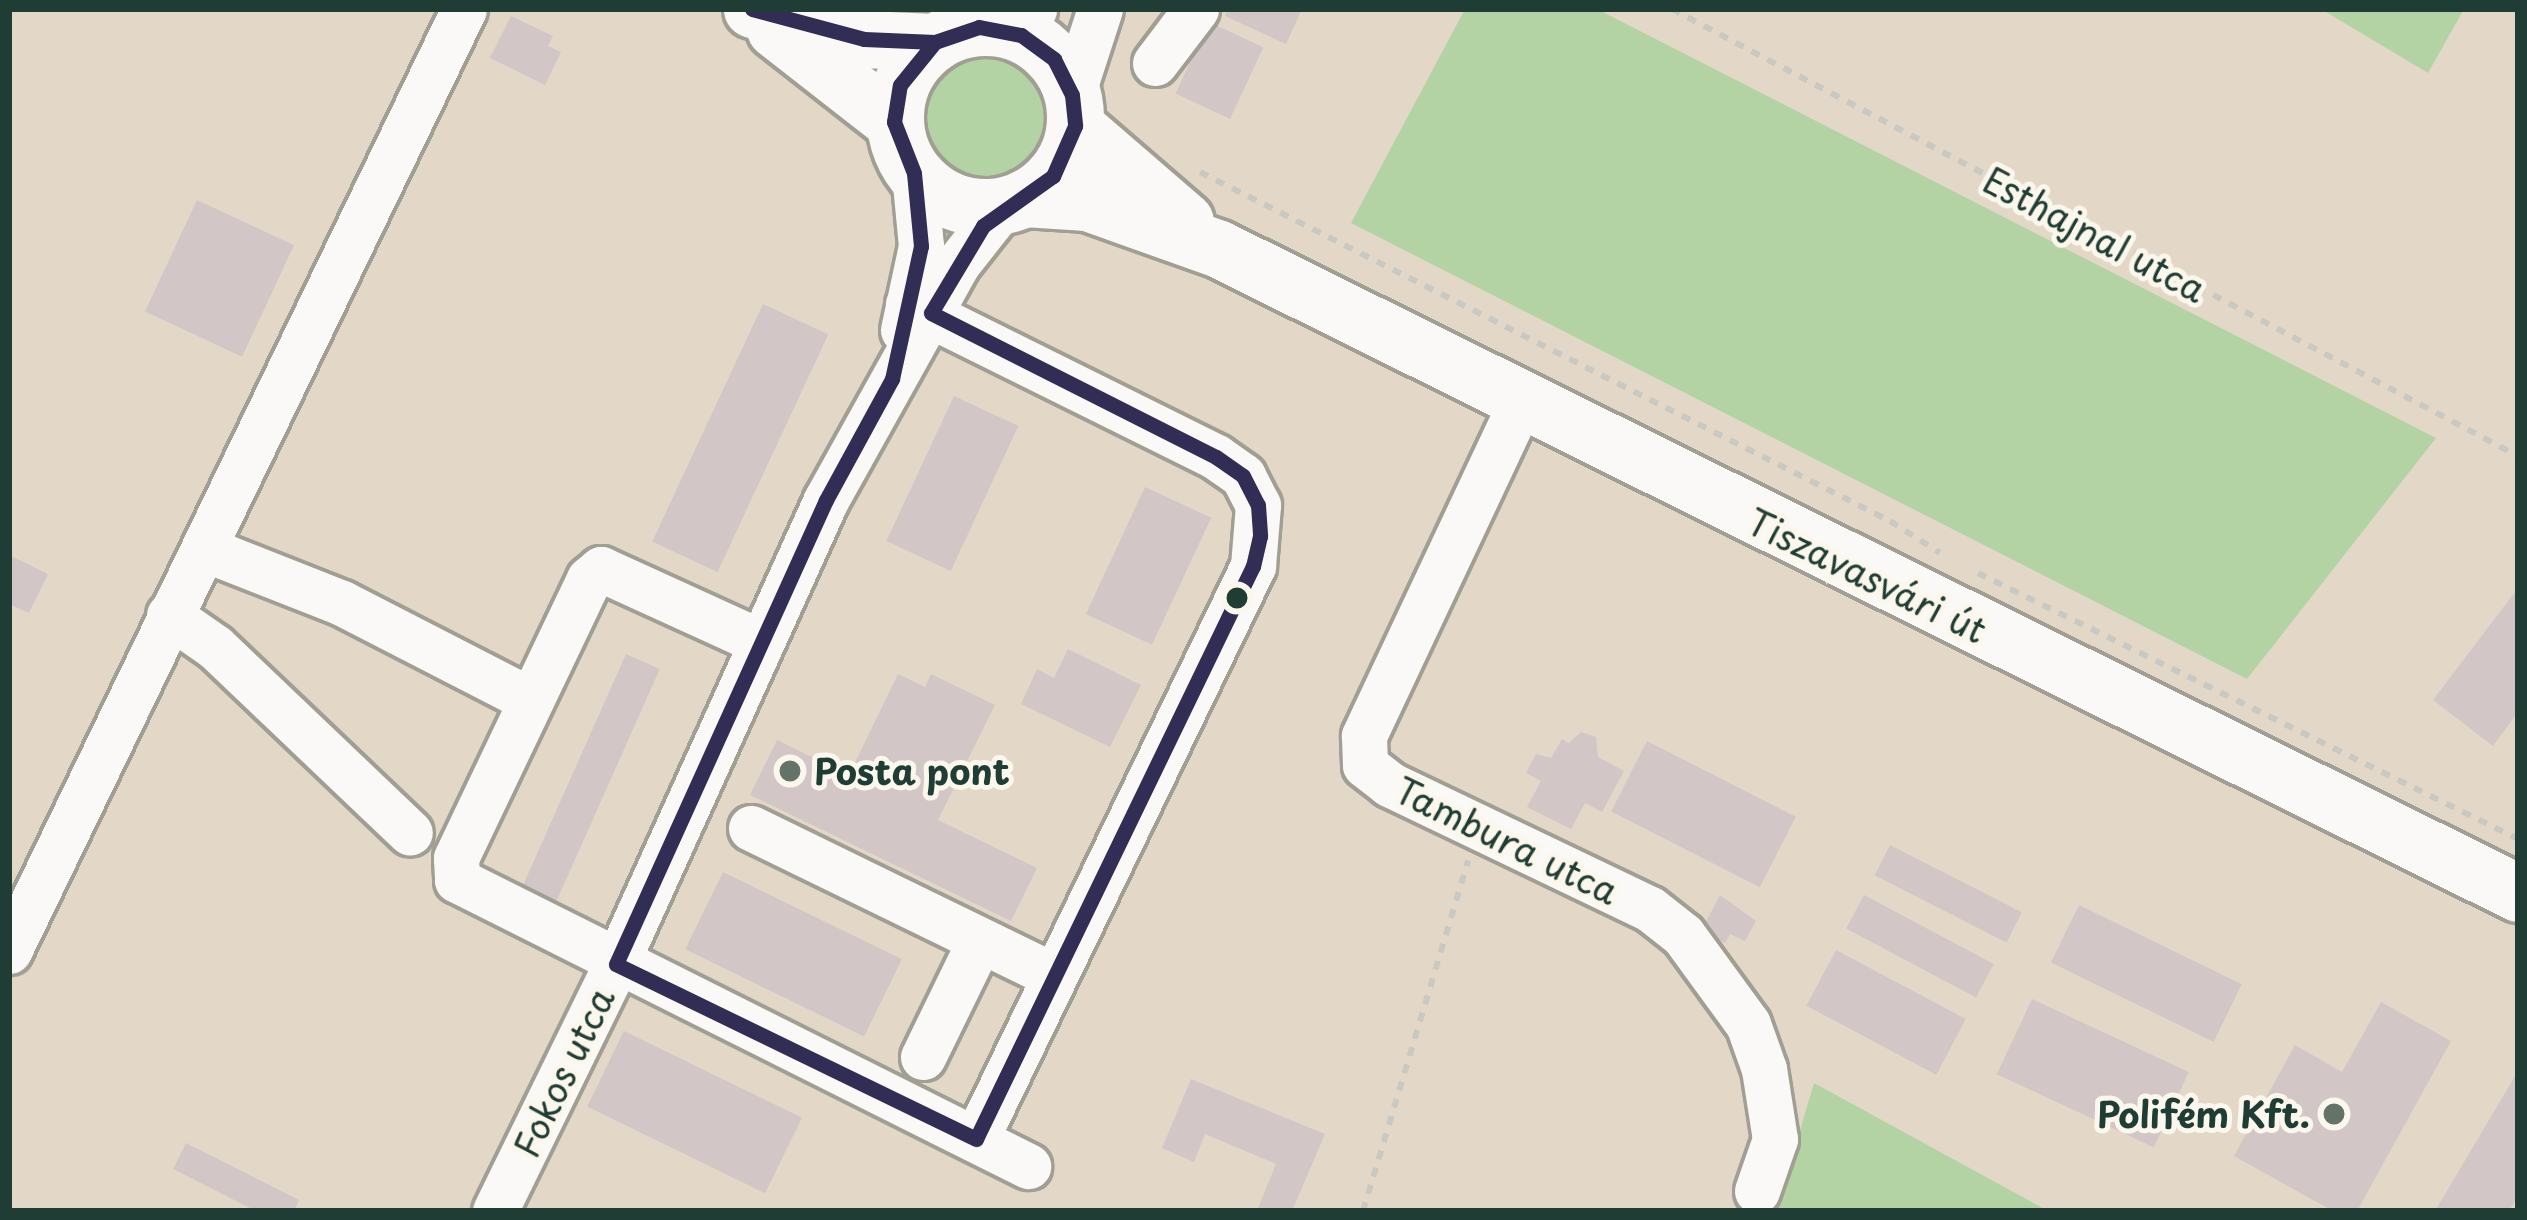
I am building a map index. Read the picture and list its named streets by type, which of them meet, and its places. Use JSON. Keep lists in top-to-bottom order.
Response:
{
  "streets": {
    "main road": ["Tiszavasvári út"],
    "street": ["Tambura utca", "Fokos utca"],
    "path": ["Esthajnal utca"]
  },
  "crossings": [
    ["Tiszavasvári út", "Tambura utca"]
  ],
  "places": ["Posta pont", "Polifém Kft."]
}
